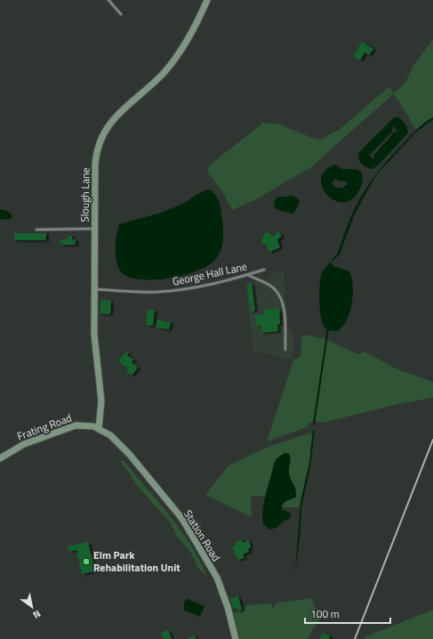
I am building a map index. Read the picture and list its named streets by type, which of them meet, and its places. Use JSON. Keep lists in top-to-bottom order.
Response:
{
  "streets": {
    "street": ["Slough Lane", "Frating Road", "Station Road"],
    "lane": ["George Hall Lane"]
  },
  "crossings": [
    ["Slough Lane", "George Hall Lane"],
    ["Slough Lane", "Frating Road"],
    ["Frating Road", "Station Road"]
  ],
  "places": ["Elm Park Rehabilitation Unit"],
  "scale_bar": "100 m",
  "north": "bottom right"
}
